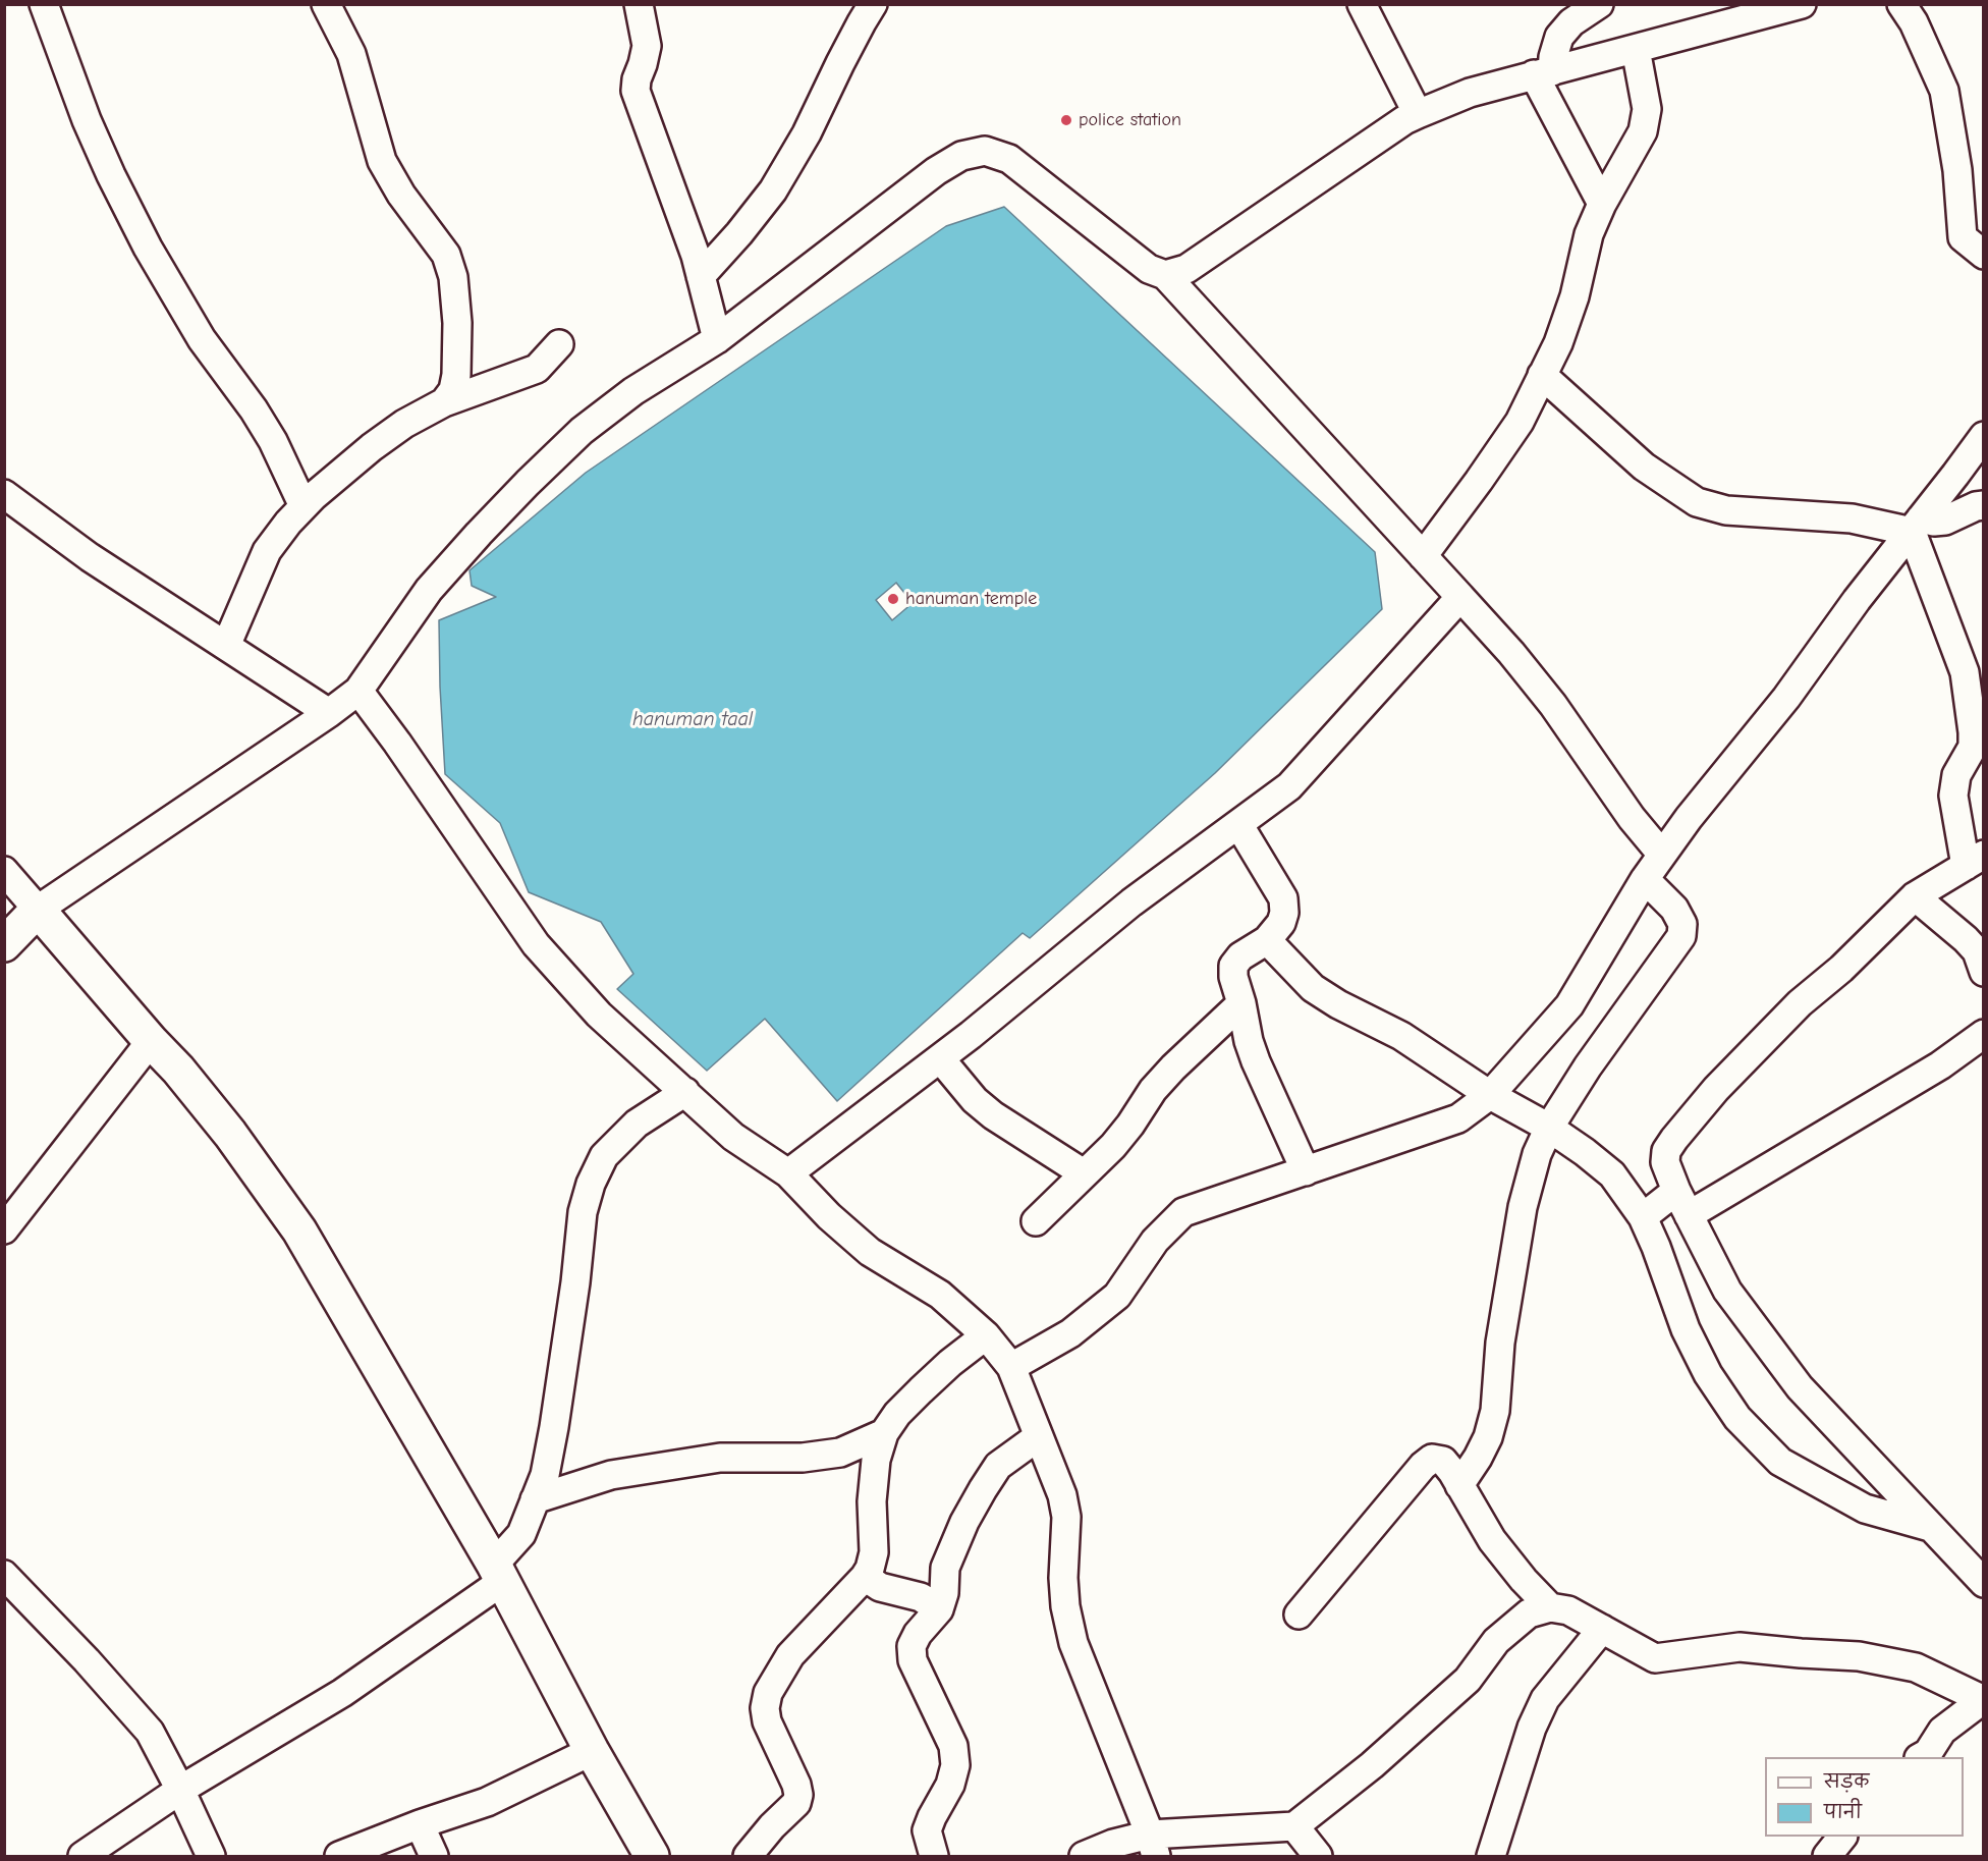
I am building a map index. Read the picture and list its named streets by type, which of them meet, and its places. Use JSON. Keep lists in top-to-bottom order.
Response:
{
  "water": ["hanuman taal"],
  "places": ["police station", "hanuman temple"],
  "legend": ["सड़क", "पानी"]
}
